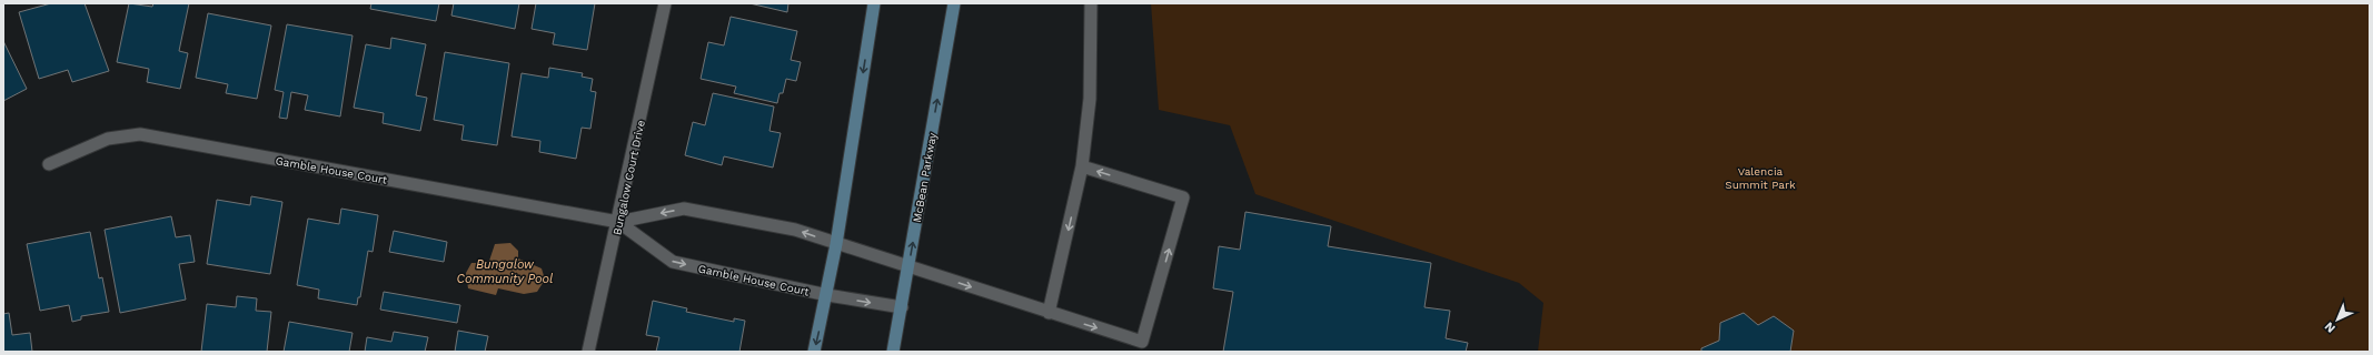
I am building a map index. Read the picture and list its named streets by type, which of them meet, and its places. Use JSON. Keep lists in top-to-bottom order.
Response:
{
  "streets": {
    "main road": ["McBean Parkway"],
    "street": ["Gamble House Court", "Bungalow Court Drive"]
  },
  "crossings": [
    ["Gamble House Court", "Bungalow Court Drive"],
    ["Gamble House Court", "McBean Parkway"]
  ],
  "water": ["Bungalow Community Pool"],
  "parks": ["Valencia Summit Park"],
  "north": "bottom left"
}
